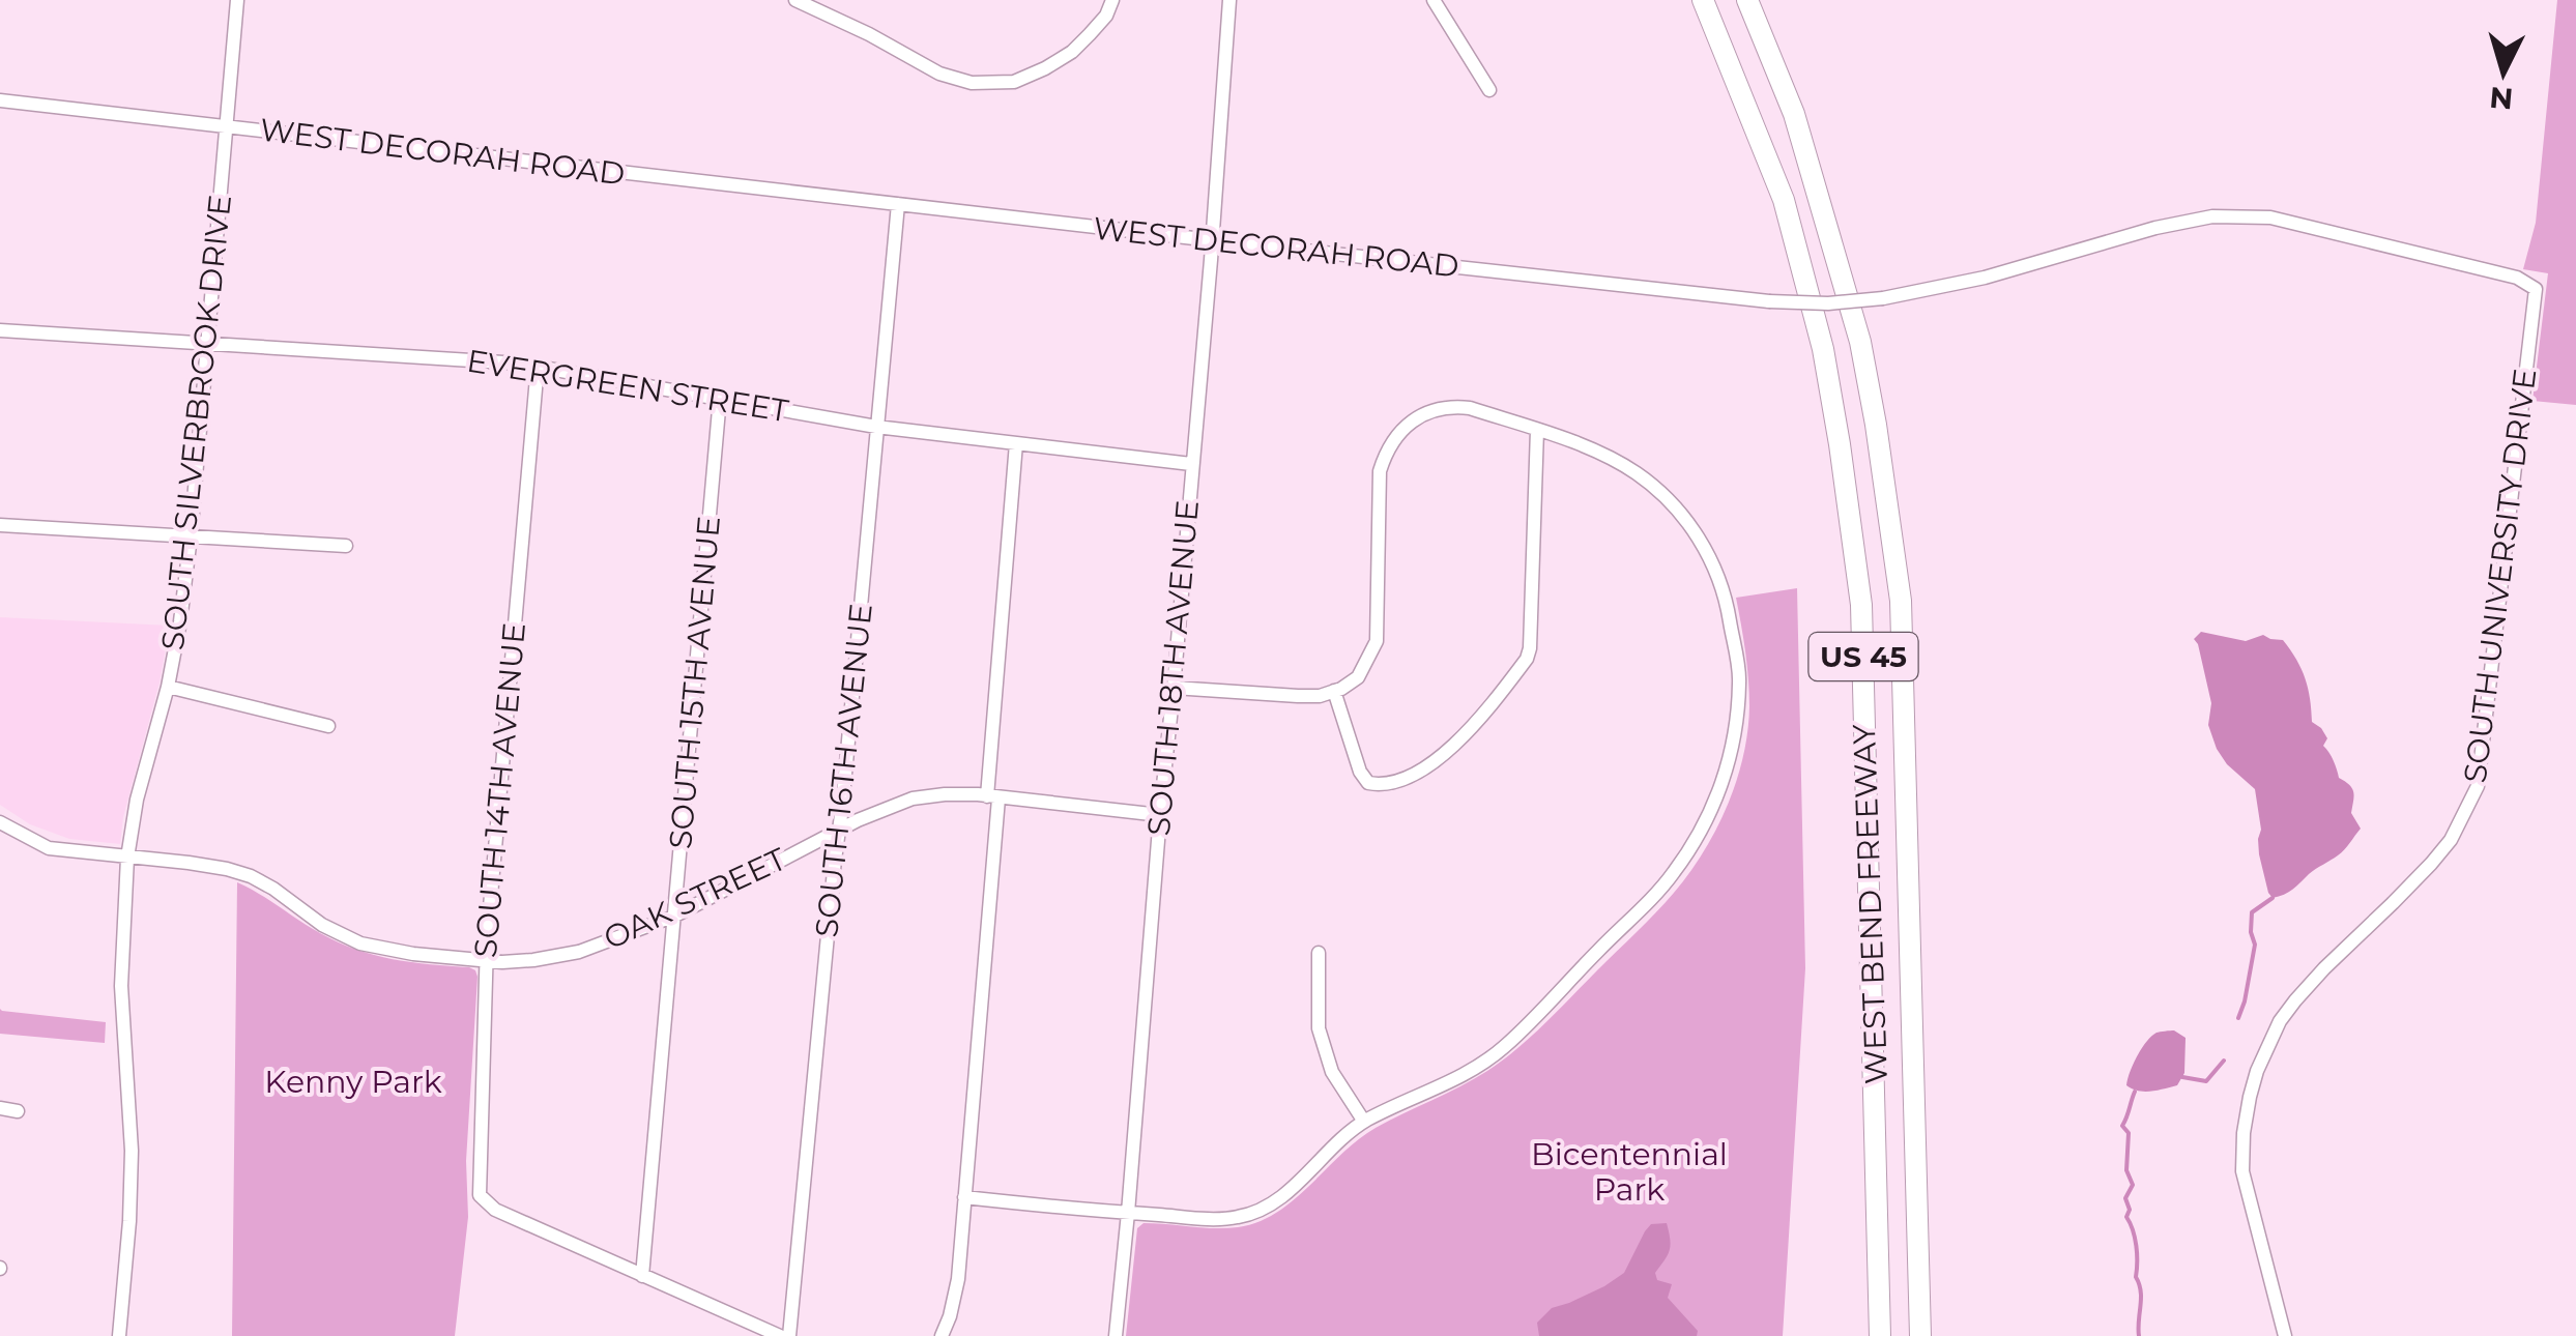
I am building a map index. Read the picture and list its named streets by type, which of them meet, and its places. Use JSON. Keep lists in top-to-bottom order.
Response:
{
  "streets": {
    "highway": ["US 45", "WEST BEND FREEWAY"],
    "street": [
      "WEST DECORAH ROAD",
      "EVERGREEN STREET",
      "SOUTH SILVERBROOK DRIVE",
      "SOUTH UNIVERSITY DRIVE",
      "SOUTH 18TH AVENUE",
      "SOUTH 15TH AVENUE",
      "SOUTH 16TH AVENUE",
      "SOUTH 14TH AVENUE",
      "OAK STREET"
    ]
  },
  "crossings": [
    ["WEST DECORAH ROAD", "SOUTH SILVERBROOK DRIVE"],
    ["WEST DECORAH ROAD", "SOUTH UNIVERSITY DRIVE"],
    ["WEST DECORAH ROAD", "SOUTH 18TH AVENUE"],
    ["WEST DECORAH ROAD", "SOUTH 16TH AVENUE"],
    ["EVERGREEN STREET", "SOUTH SILVERBROOK DRIVE"],
    ["EVERGREEN STREET", "SOUTH 18TH AVENUE"],
    ["EVERGREEN STREET", "SOUTH 15TH AVENUE"],
    ["EVERGREEN STREET", "SOUTH 16TH AVENUE"],
    ["EVERGREEN STREET", "SOUTH 14TH AVENUE"],
    ["SOUTH SILVERBROOK DRIVE", "OAK STREET"],
    ["SOUTH 18TH AVENUE", "OAK STREET"],
    ["SOUTH 15TH AVENUE", "SOUTH 14TH AVENUE"],
    ["SOUTH 15TH AVENUE", "OAK STREET"],
    ["SOUTH 16TH AVENUE", "OAK STREET"],
    ["SOUTH 14TH AVENUE", "OAK STREET"]
  ],
  "parks": ["Kenny Park", "Bicentennial Park"],
  "north": "bottom"
}
